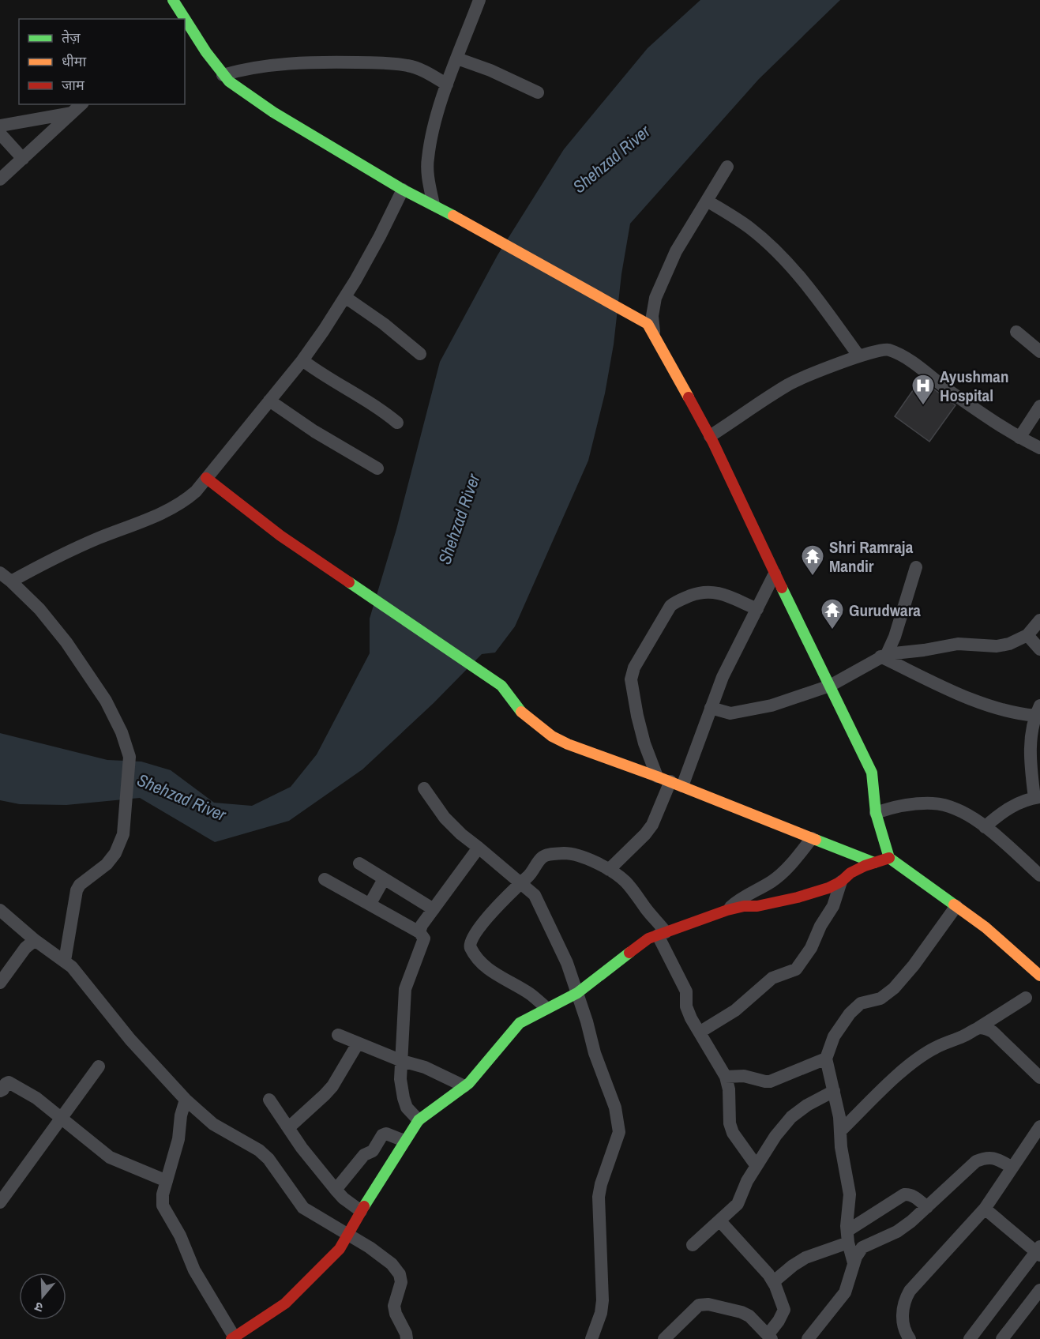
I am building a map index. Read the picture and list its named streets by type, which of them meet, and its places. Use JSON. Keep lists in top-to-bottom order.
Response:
{
  "water": ["Shehzad River"],
  "places": {
    "hospital": ["Ayushman Hospital"],
    "temple": ["Shri Ramraja Mandir", "Gurudwara"]
  },
  "legend": ["तेज़", "धीमा", "जाम"],
  "north": "bottom"
}
